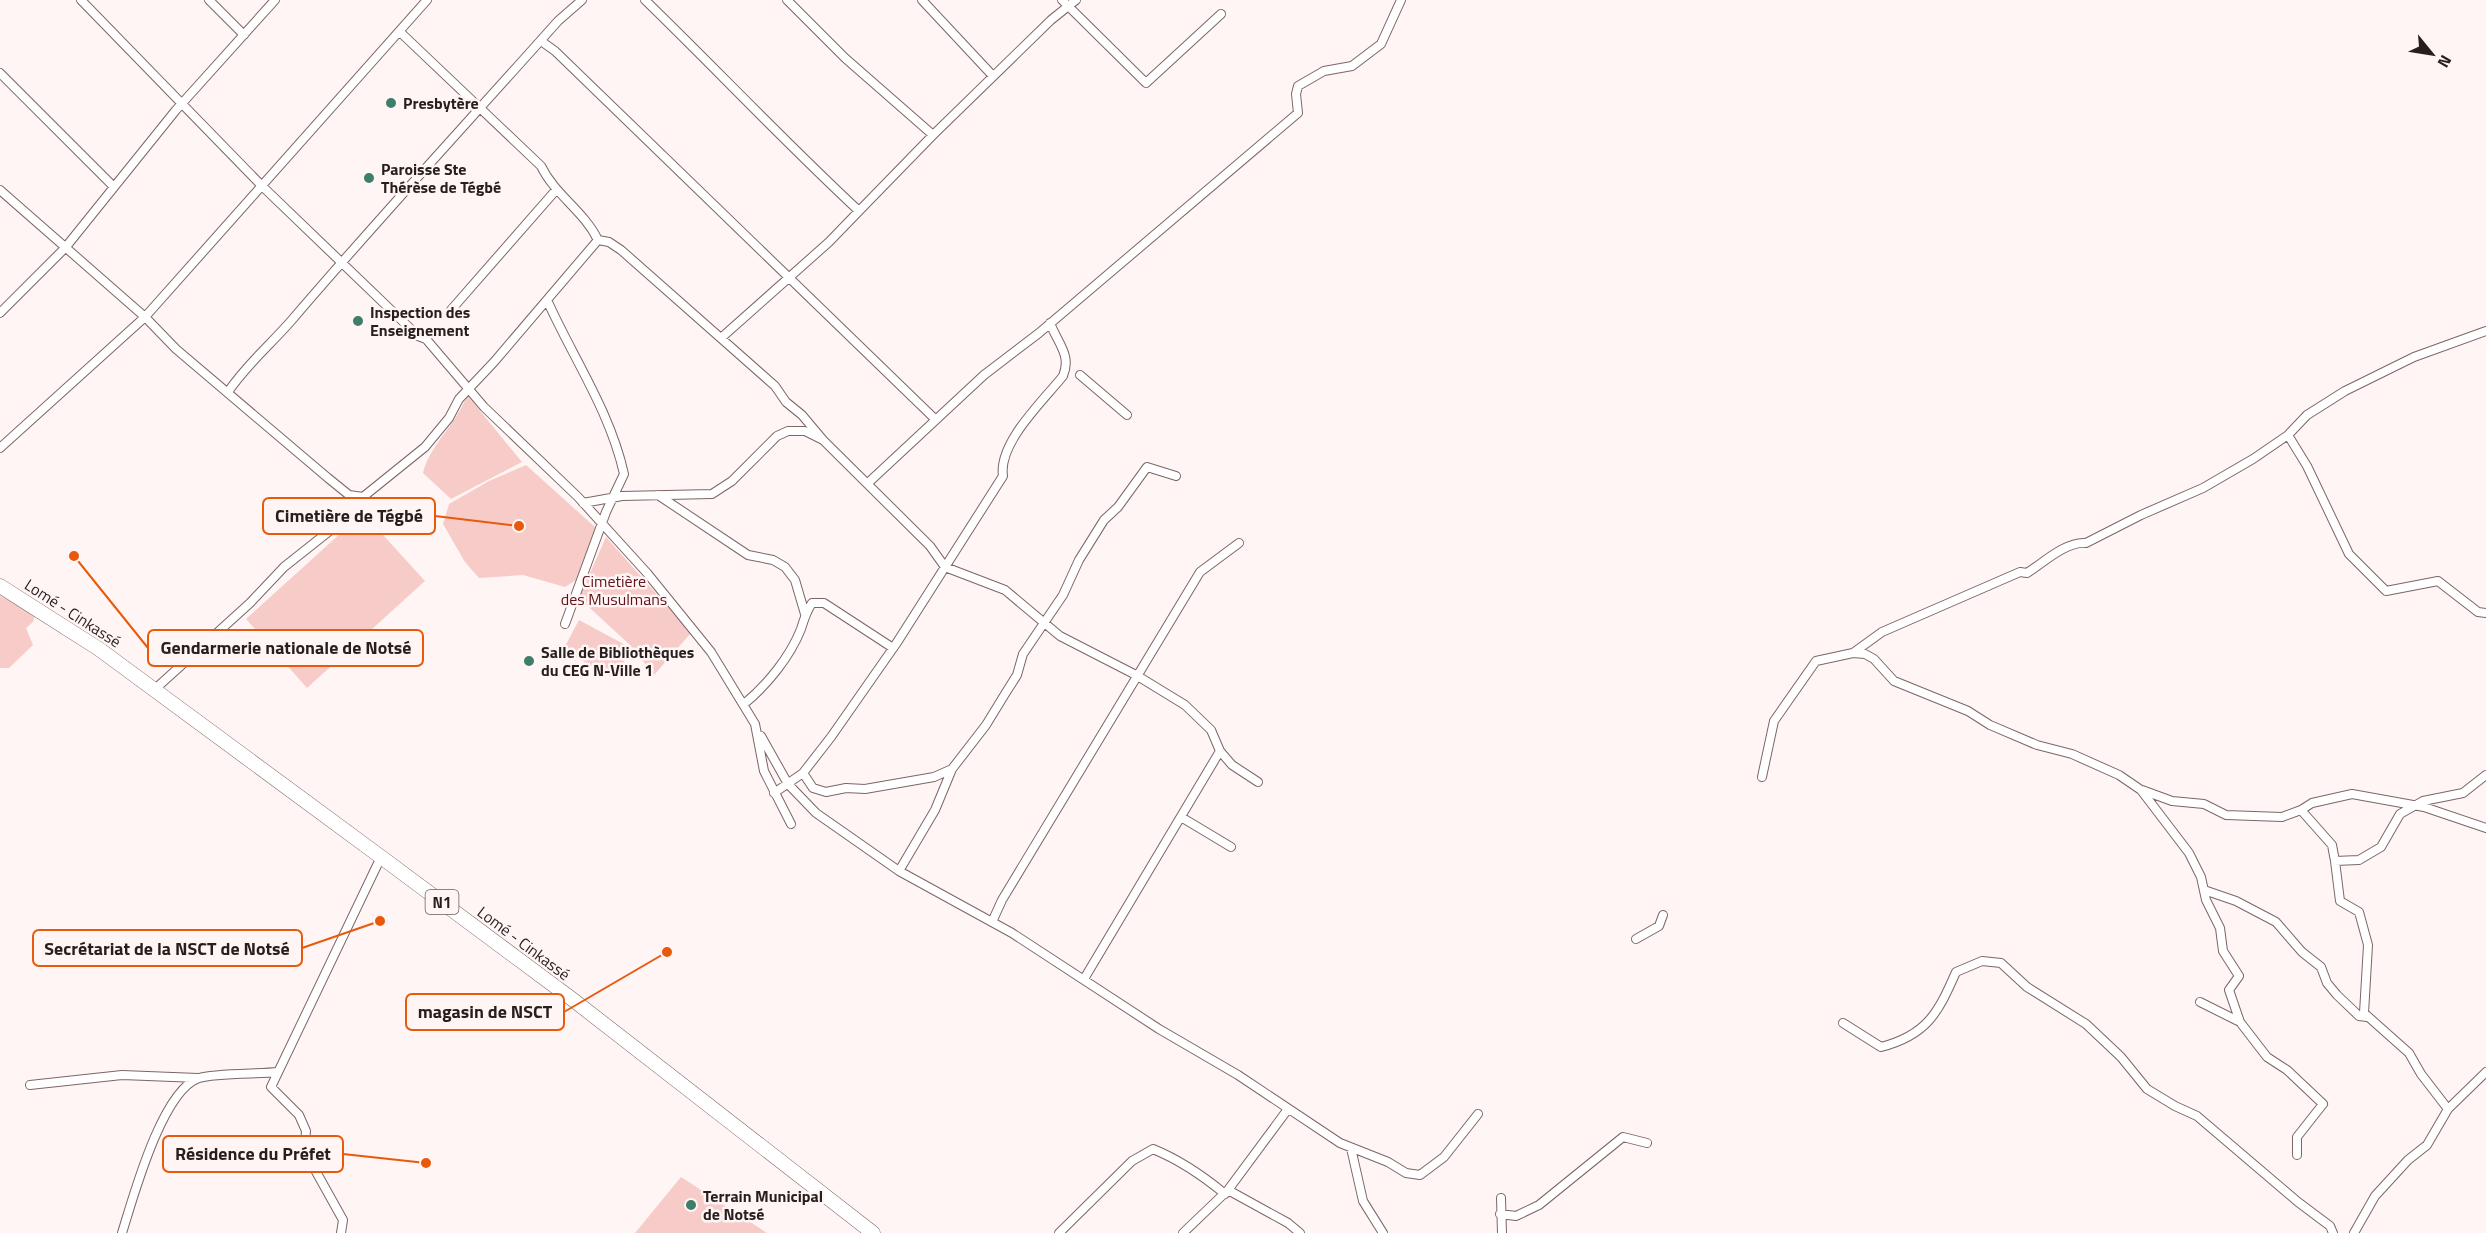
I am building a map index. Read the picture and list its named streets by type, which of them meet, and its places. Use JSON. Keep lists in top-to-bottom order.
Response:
{
  "streets": {
    "highway": ["Lomé - Cinkassé", "N1"]
  },
  "parks": ["Cimetière des Musulmans"],
  "places": [
    "Presbytère",
    "Paroisse Ste Thérèse de Tégbé",
    "Inspection des Enseignement",
    "Cimetière de Tégbé",
    "Gendarmerie nationale de Notsé",
    "Salle de Bibliothèques du CEG N-Ville 1",
    "Secrétariat de la NSCT de Notsé",
    "magasin de NSCT",
    "Résidence du Préfet",
    "Terrain Municipal de Notsé"
  ],
  "north": "bottom right"
}
